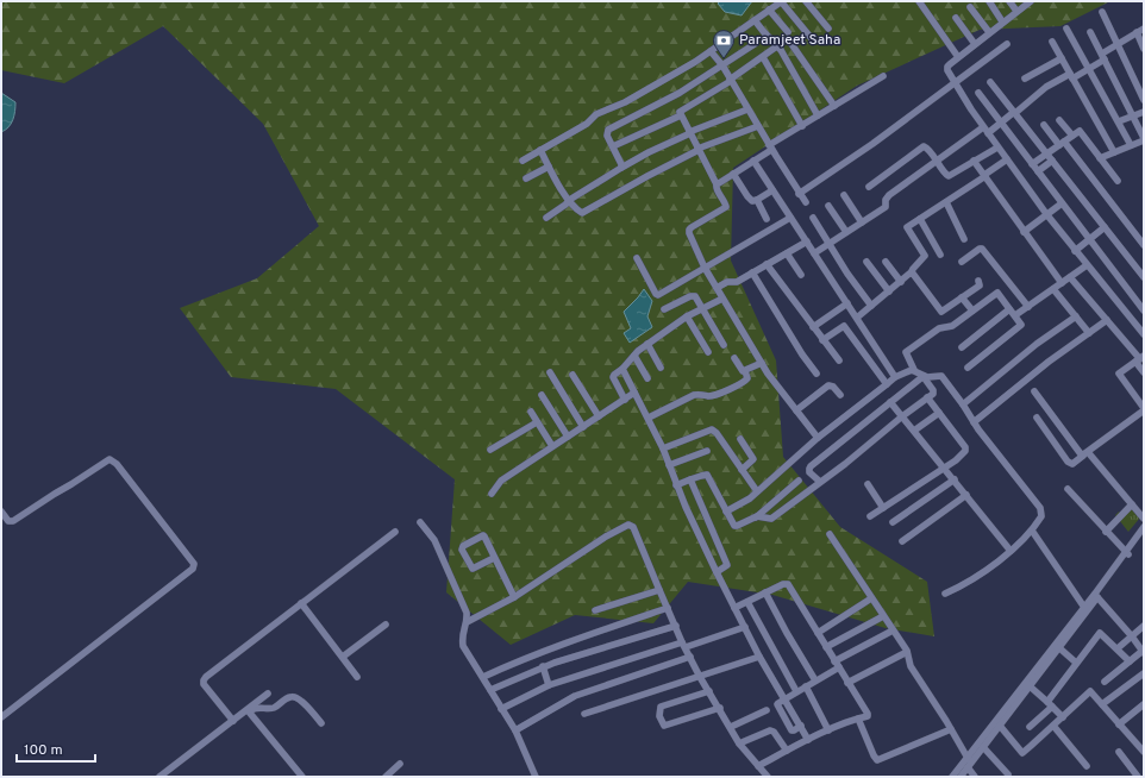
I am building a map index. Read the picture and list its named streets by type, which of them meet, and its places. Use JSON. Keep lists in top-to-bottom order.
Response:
{
  "places": {
    "bank": ["Paramjeet Saha"]
  },
  "scale_bar": "100 m"
}
